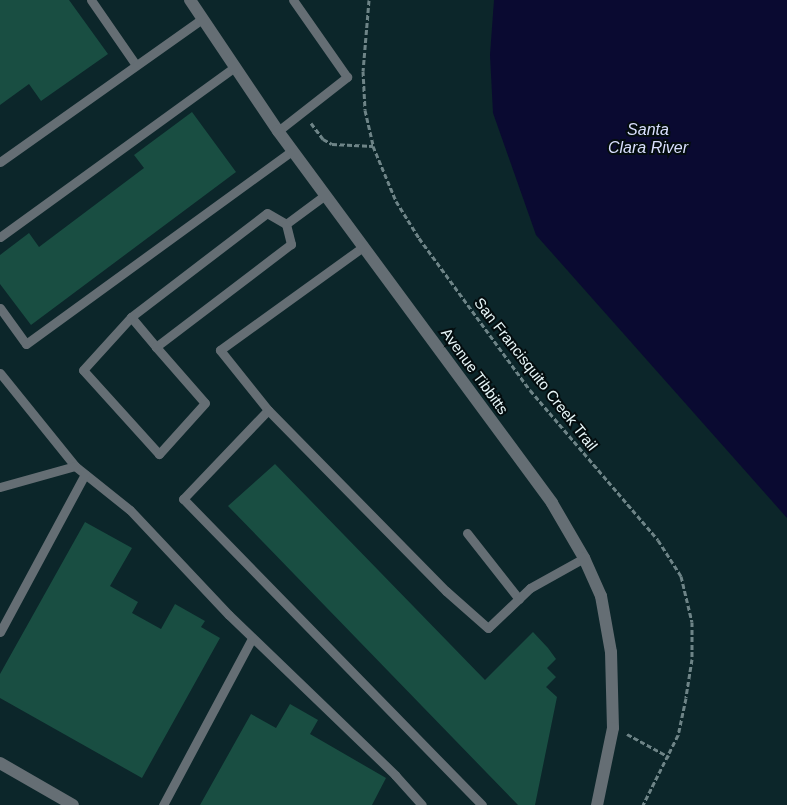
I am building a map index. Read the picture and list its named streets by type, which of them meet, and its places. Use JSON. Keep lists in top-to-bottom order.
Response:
{
  "streets": {
    "street": ["Avenue Tibbitts"],
    "path": ["San Francisquito Creek Trail"]
  },
  "water": ["Santa Clara River"]
}
